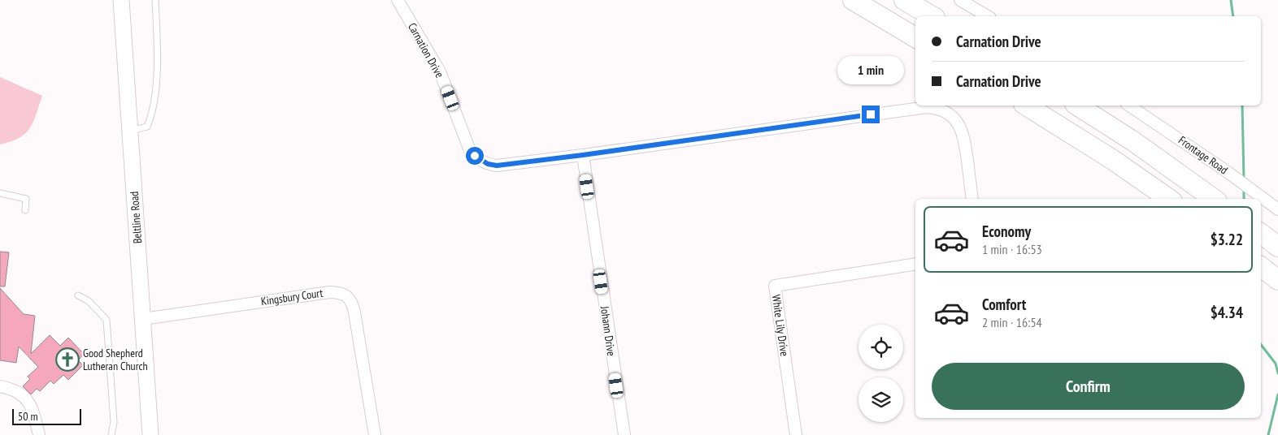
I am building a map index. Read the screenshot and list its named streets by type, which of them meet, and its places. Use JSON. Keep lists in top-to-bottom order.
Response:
{
  "streets": {
    "main road": ["Beltline Road"],
    "street": [
      "Carnation Drive",
      "Frontage Road",
      "Kingsbury Court",
      "White Lily Drive",
      "Johann Drive"
    ]
  },
  "crossings": [
    ["Carnation Drive", "Johann Drive"],
    ["Beltline Road", "Kingsbury Court"]
  ],
  "places": {
    "church": ["Good Shepherd Lutheran Church"]
  },
  "scale_bar": "50 m",
  "page": {
    "banner": ["Carnation Drive", "Carnation Drive"],
    "bubble": "1 min",
    "list": [
      {
        "name": "Economy",
        "note": "1 min · 16:53",
        "value": "$3.22"
      },
      {
        "name": "Comfort",
        "note": "2 min · 16:54",
        "value": "$4.34"
      }
    ],
    "buttons": "Confirm",
    "scale": "50 m"
  }
}
